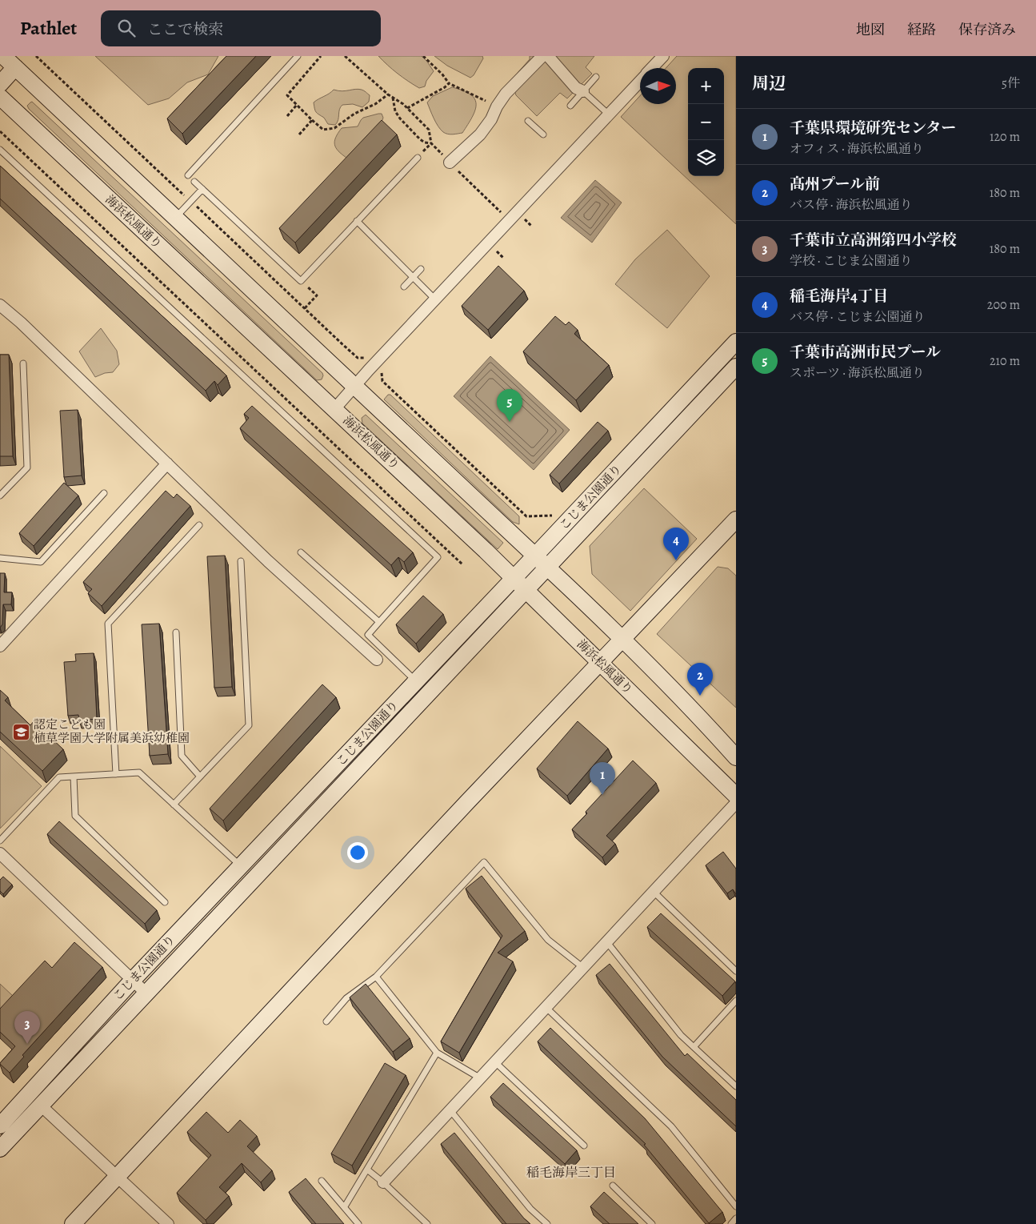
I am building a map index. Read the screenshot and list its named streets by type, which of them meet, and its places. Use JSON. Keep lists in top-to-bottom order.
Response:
{
  "streets": {
    "street": ["海浜松風通り", "こじま公園通り"]
  },
  "crossings": [
    ["海浜松風通り", "こじま公園通り"]
  ],
  "districts": ["稲毛海岸三丁目"],
  "places": {
    "school or university": ["認定こども園 植草学園大学附属美浜幼稚園"]
  },
  "north": "right",
  "page": {
    "header": "Pathlet",
    "search": "ここで検索",
    "nav": ["地図", "経路", "保存済み"],
    "heading": ["周辺", "5件"],
    "map_buttons": ["+", "−"],
    "list": [
      {
        "mark": "1",
        "name": "千葉県環境研究センター",
        "note": "オフィス · 海浜松風通り",
        "value": "120 m"
      },
      {
        "mark": "2",
        "name": "髙州プール前",
        "note": "バス停 · 海浜松風通り",
        "value": "180 m"
      },
      {
        "mark": "3",
        "name": "千葉市立高洲第四小学校",
        "note": "学校 · こじま公園通り",
        "value": "180 m"
      },
      {
        "mark": "4",
        "name": "稲毛海岸4丁目",
        "note": "バス停 · こじま公園通り",
        "value": "200 m"
      },
      {
        "mark": "5",
        "name": "千葉市高洲市民プール",
        "note": "スポーツ · 海浜松風通り",
        "value": "210 m"
      }
    ],
    "pins": [
      "5",
      "4",
      "2",
      "1",
      "3"
    ]
  }
}
